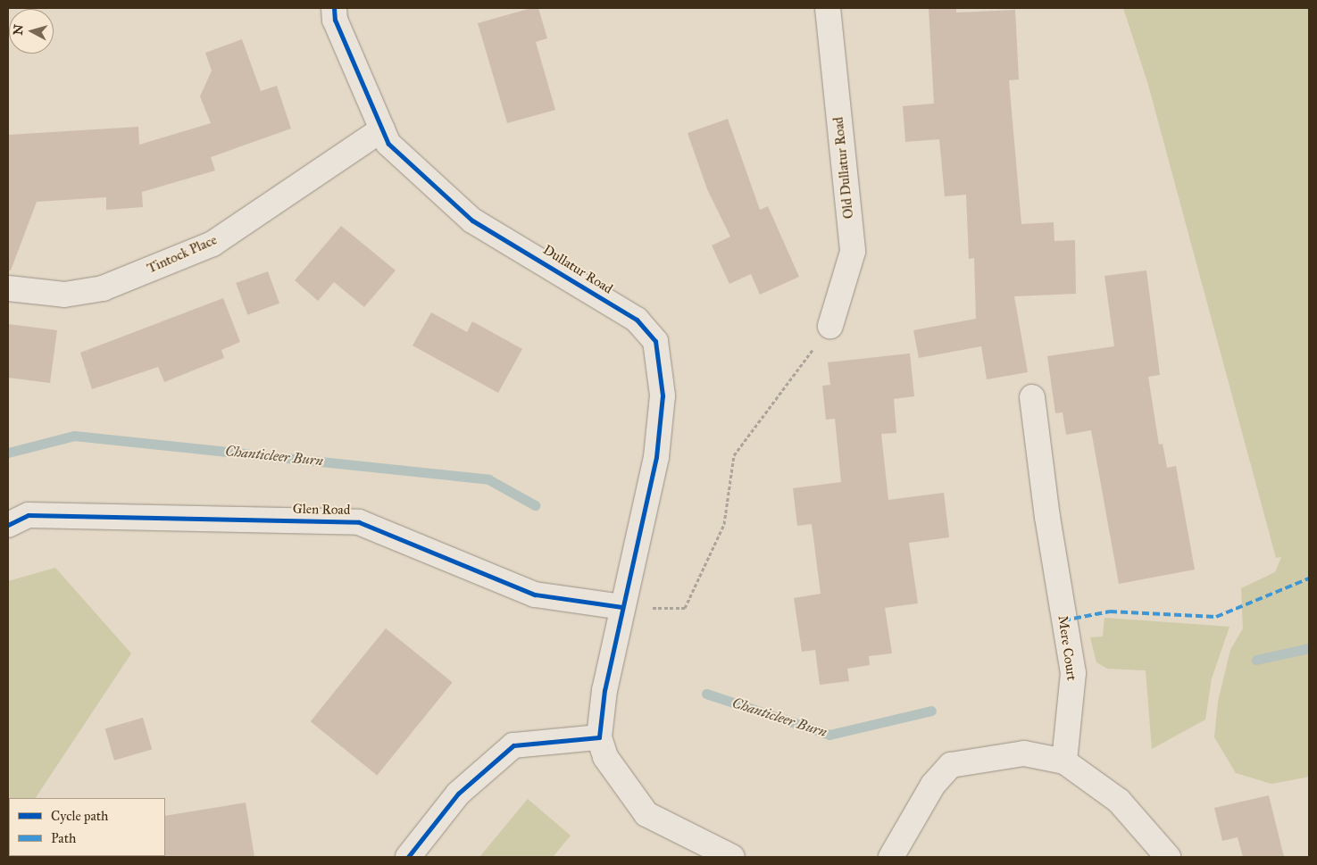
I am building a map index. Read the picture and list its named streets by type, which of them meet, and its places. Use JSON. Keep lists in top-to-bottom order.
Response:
{
  "streets": {
    "street": [
      "Old Dullatur Road",
      "Tintock Place",
      "Dullatur Road",
      "Glen Road",
      "Mere Court"
    ]
  },
  "crossings": [
    ["Tintock Place", "Dullatur Road"],
    ["Dullatur Road", "Glen Road"]
  ],
  "water": ["Chanticleer Burn"],
  "legend": ["Cycle path", "Path"],
  "north": "left"
}
